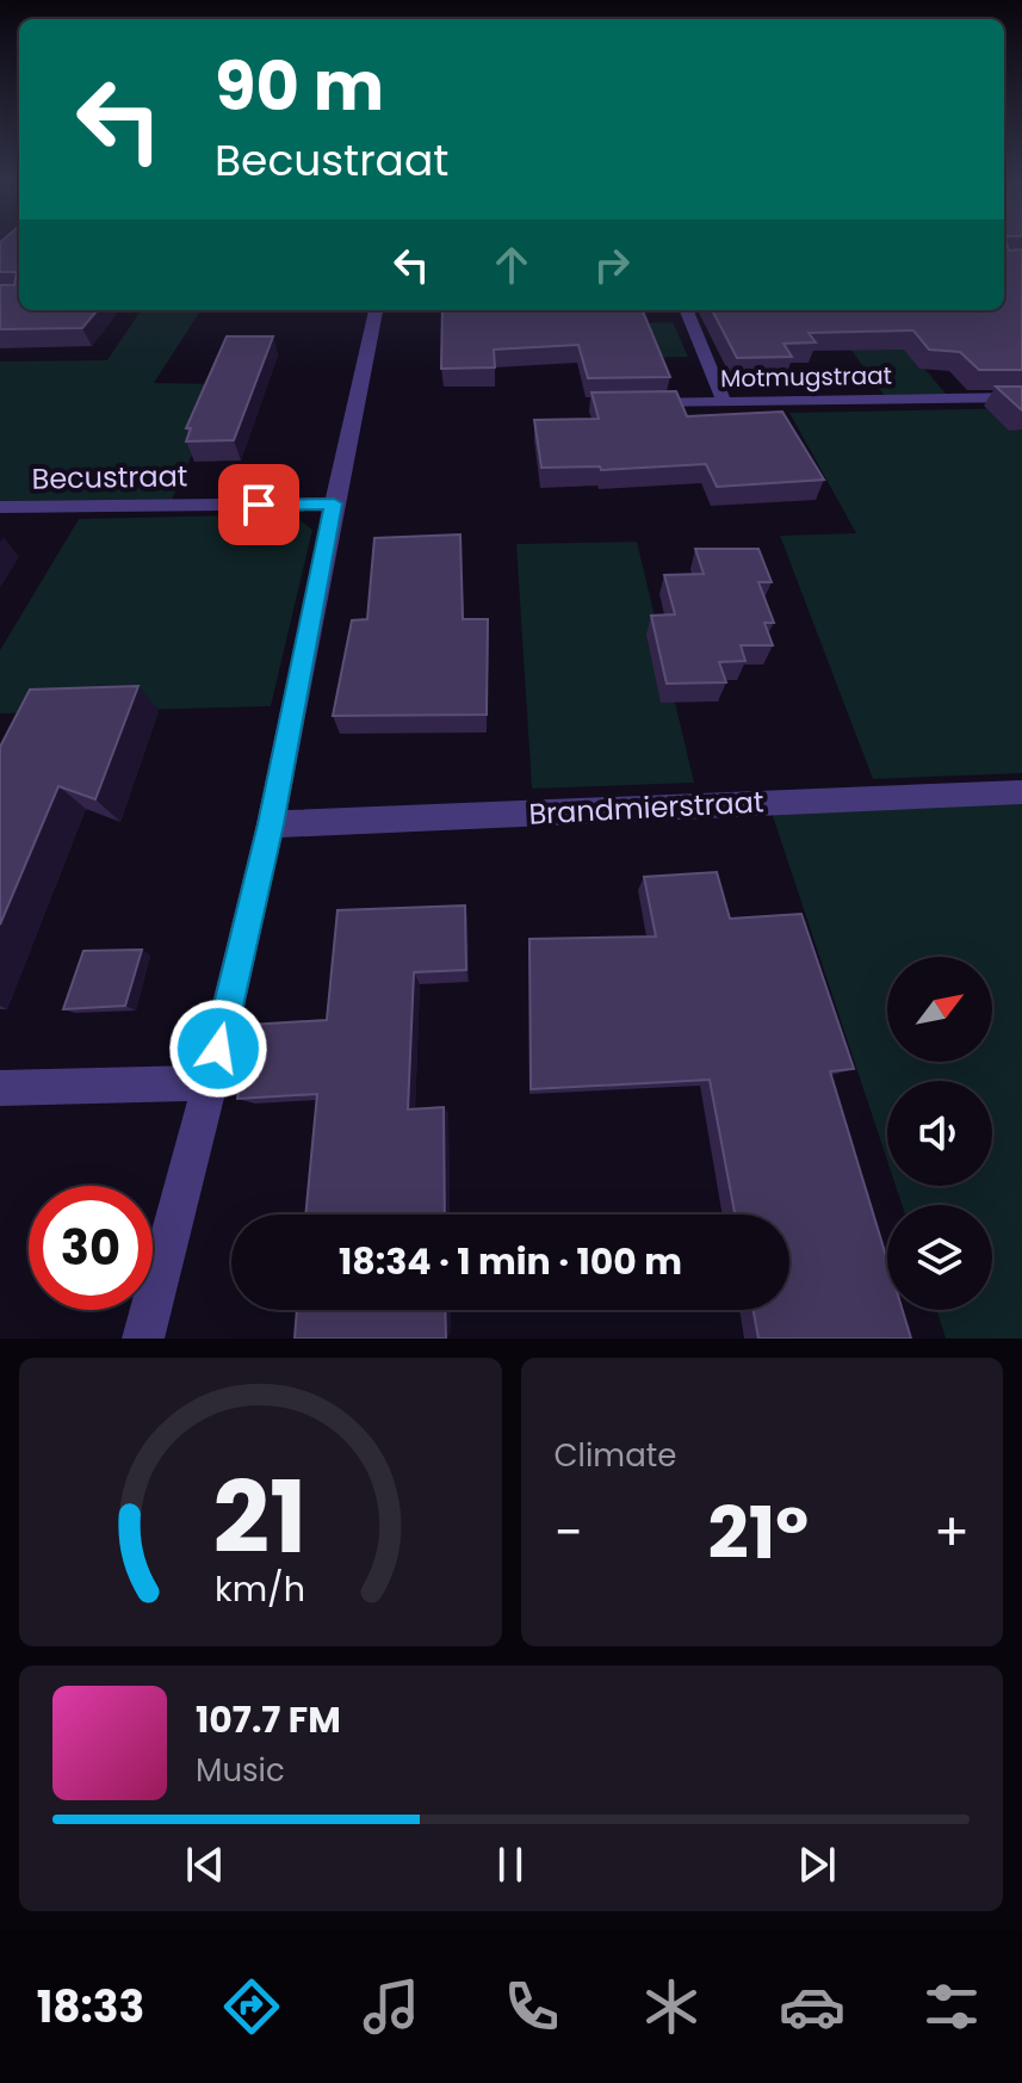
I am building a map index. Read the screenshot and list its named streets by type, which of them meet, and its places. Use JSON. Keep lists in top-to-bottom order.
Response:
{
  "streets": {
    "street": ["Motmugstraat", "Becustraat", "Brandmierstraat"]
  },
  "north": "top right",
  "page": {
    "turn": ["90 m", "Becustraat"],
    "limit": "30",
    "trip": "18:34 · 1 min · 100 m",
    "tile": "Climate",
    "heat": ["−", "21°", "+"],
    "song": ["107.7 FM", "Music"],
    "tabs": "18:33",
    "gauge": ["21", "km/h"]
  }
}
